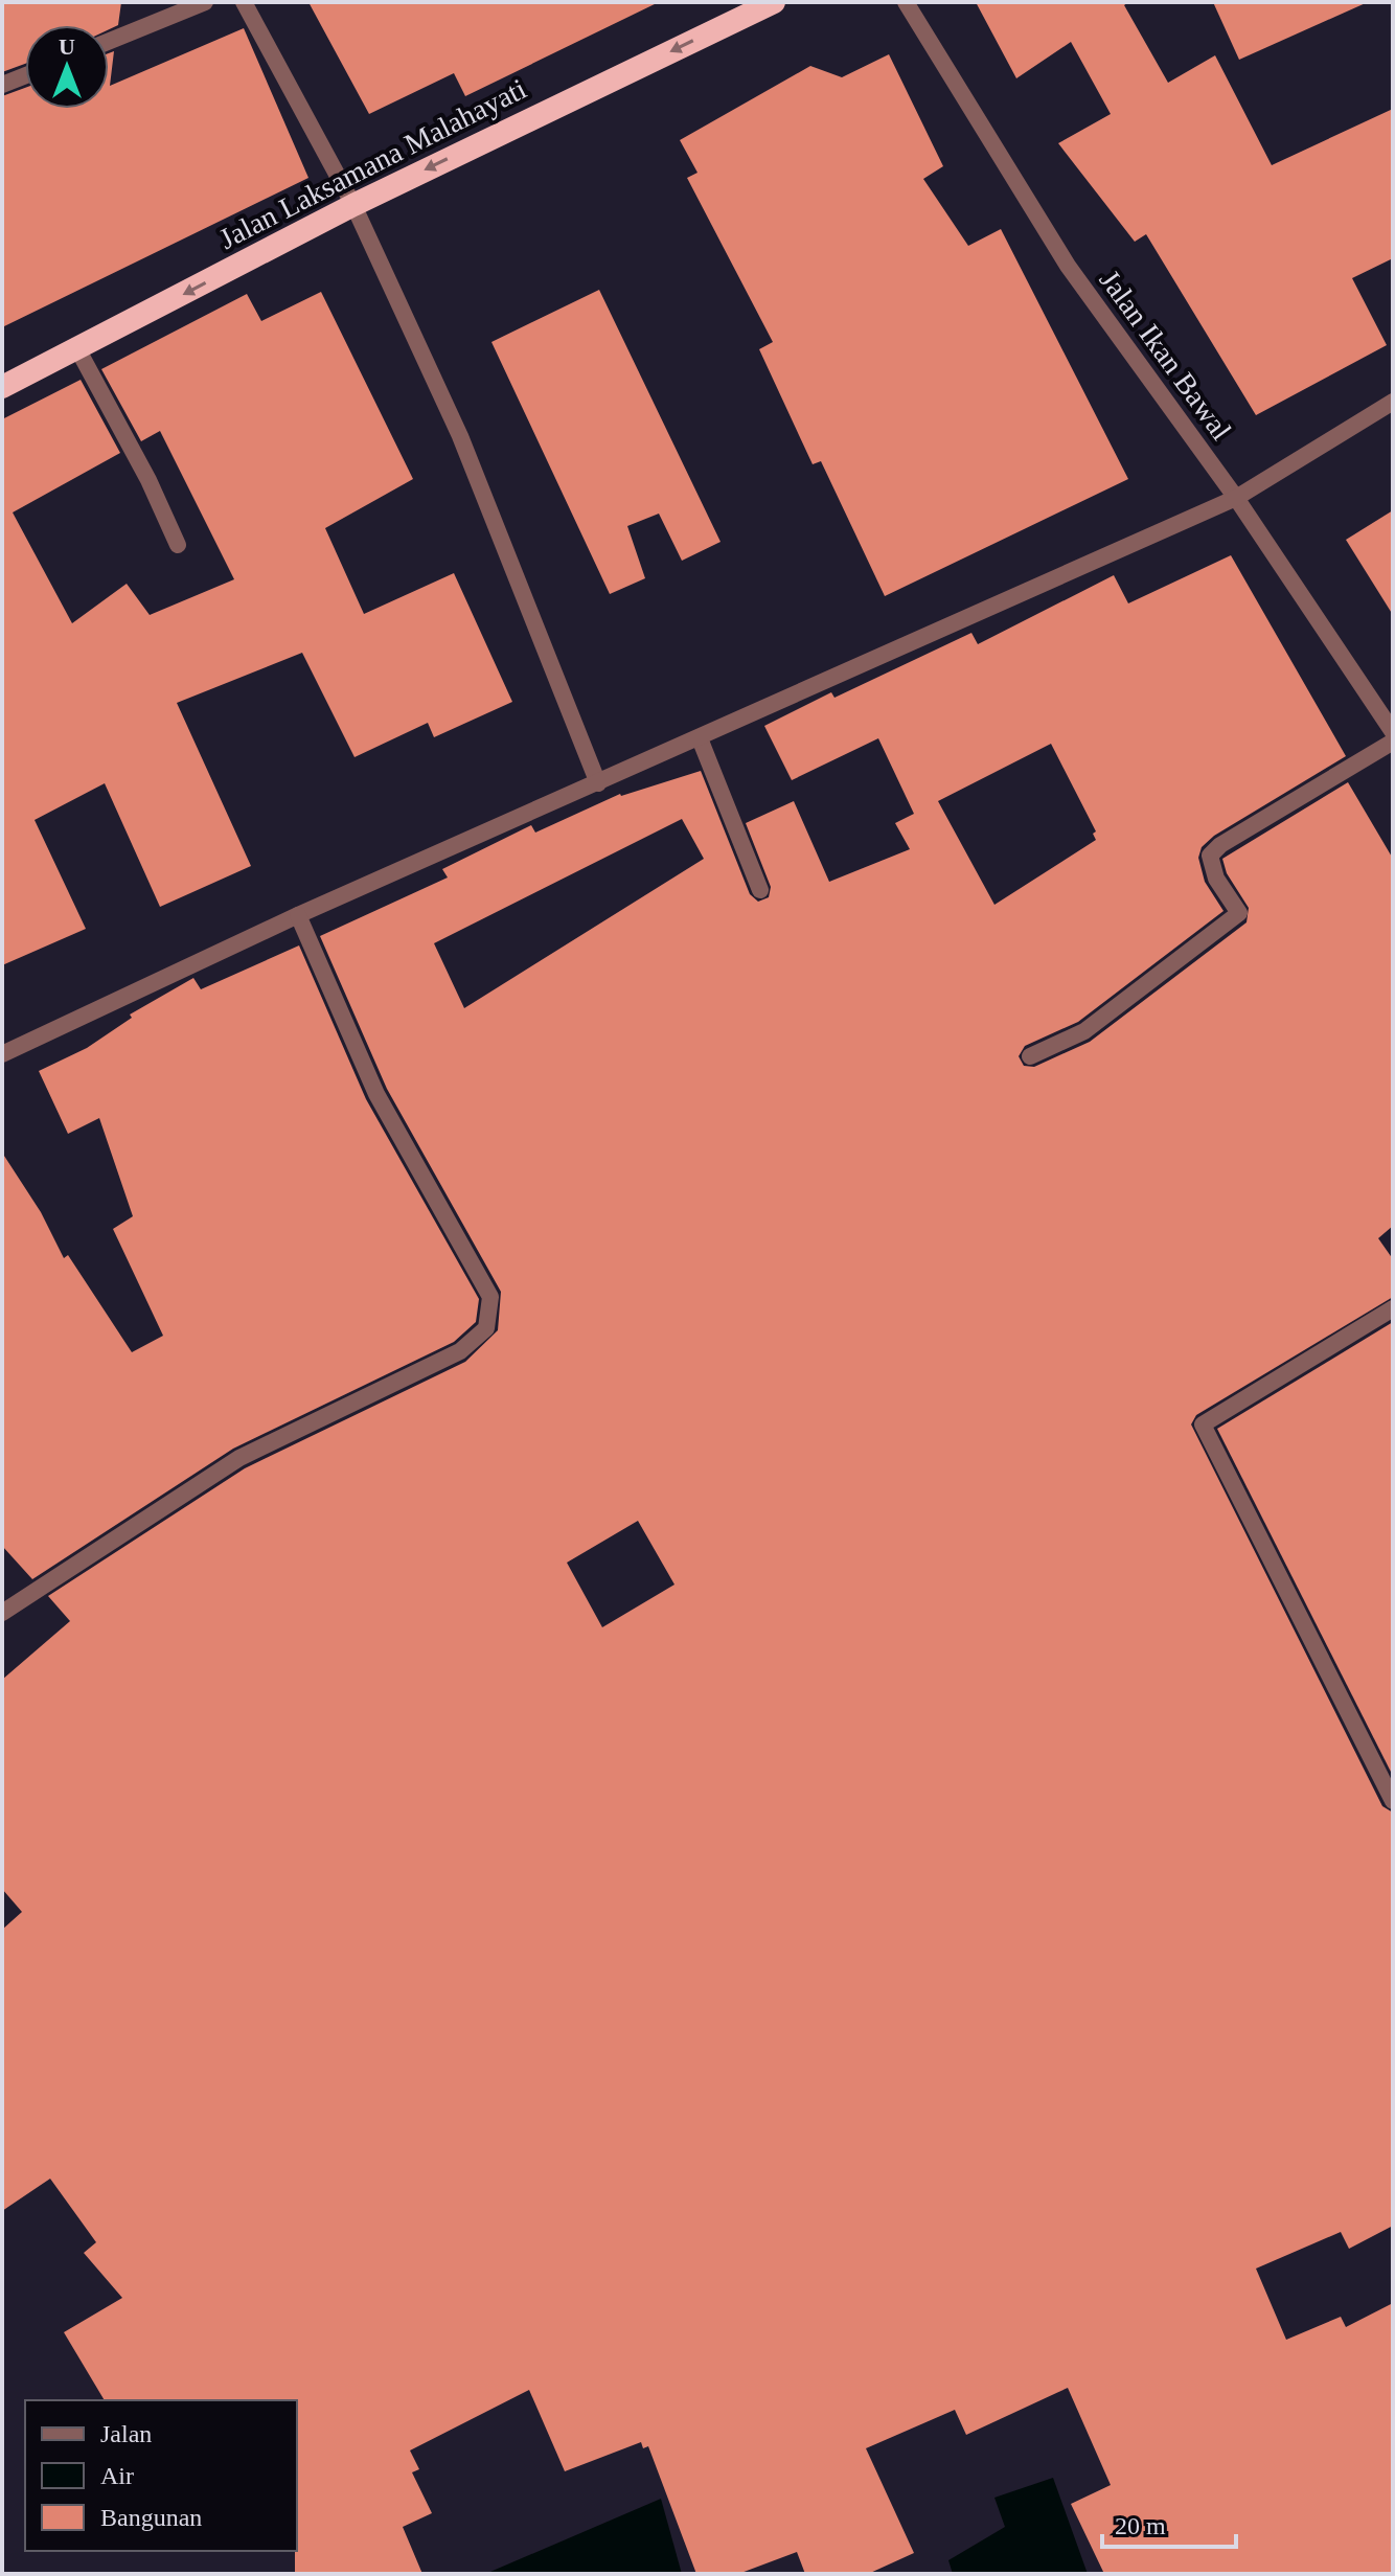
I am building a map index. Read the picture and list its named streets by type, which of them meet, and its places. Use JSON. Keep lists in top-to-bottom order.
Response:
{
  "streets": {
    "highway": ["Jalan Laksamana Malahayati"],
    "street": ["Jalan Ikan Bawal"]
  },
  "one_way": ["Jalan Laksamana Malahayati"],
  "legend": ["Jalan", "Air", "Bangunan"],
  "scale_bar": "20 m",
  "north": "top"
}
